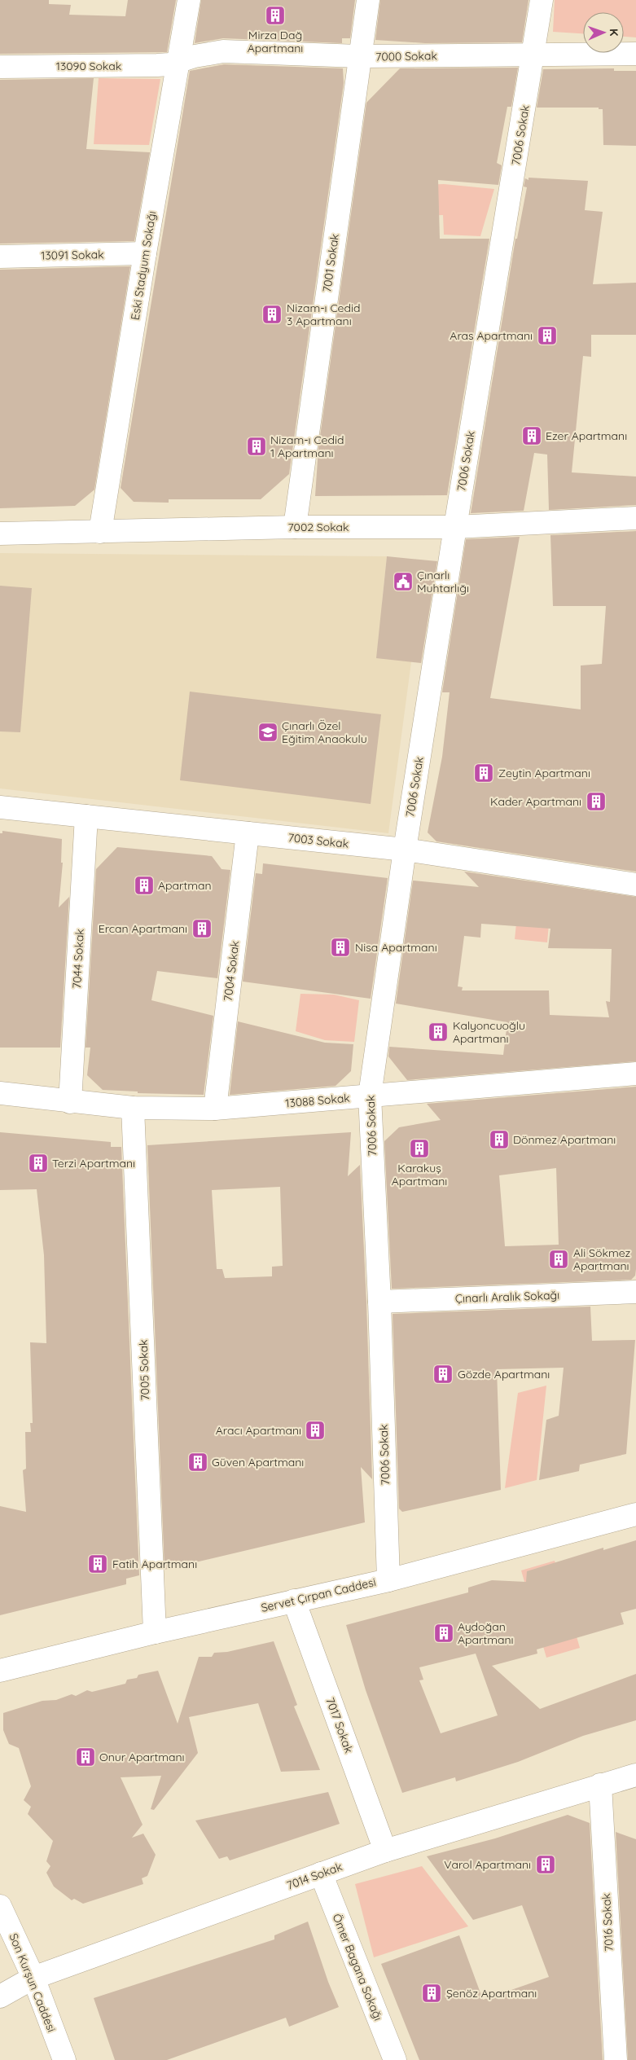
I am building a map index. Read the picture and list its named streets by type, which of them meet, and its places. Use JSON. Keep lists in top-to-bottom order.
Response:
{
  "streets": {
    "street": [
      "7000 Sokak",
      "13090 Sokak",
      "7006 Sokak",
      "13091 Sokak",
      "7001 Sokak",
      "Eski Stadyum Sokağı",
      "7002 Sokak",
      "7003 Sokak",
      "7044 Sokak",
      "7004 Sokak",
      "13088 Sokak",
      "Çınarlı Aralık Sokağı",
      "7005 Sokak",
      "Servet Çırpan Caddesi",
      "7017 Sokak",
      "7014 Sokak",
      "7016 Sokak",
      "Ömer Bagana Sokağı",
      "Son Kurşun Caddesi"
    ]
  },
  "crossings": [
    ["7000 Sokak", "13090 Sokak"],
    ["7000 Sokak", "7006 Sokak"],
    ["7000 Sokak", "7001 Sokak"],
    ["7000 Sokak", "Eski Stadyum Sokağı"],
    ["13090 Sokak", "Eski Stadyum Sokağı"],
    ["7006 Sokak", "7002 Sokak"],
    ["7006 Sokak", "7003 Sokak"],
    ["7006 Sokak", "13088 Sokak"],
    ["7006 Sokak", "Çınarlı Aralık Sokağı"],
    ["7006 Sokak", "Servet Çırpan Caddesi"],
    ["13091 Sokak", "Eski Stadyum Sokağı"],
    ["7001 Sokak", "7002 Sokak"],
    ["Eski Stadyum Sokağı", "7002 Sokak"],
    ["7003 Sokak", "7044 Sokak"],
    ["7003 Sokak", "7004 Sokak"],
    ["7044 Sokak", "13088 Sokak"],
    ["7004 Sokak", "13088 Sokak"],
    ["13088 Sokak", "7005 Sokak"],
    ["7005 Sokak", "Servet Çırpan Caddesi"],
    ["Servet Çırpan Caddesi", "7017 Sokak"],
    ["7017 Sokak", "7014 Sokak"],
    ["7014 Sokak", "7016 Sokak"],
    ["7014 Sokak", "Ömer Bagana Sokağı"],
    ["7014 Sokak", "Son Kurşun Caddesi"]
  ],
  "places": {
    "building": [
      "Mirza Dağ Apartmanı",
      "Nizam-ı Cedid 3 Apartmanı",
      "Aras Apartmanı",
      "Ezer Apartmanı",
      "Nizam-ı Cedid 1 Apartmanı",
      "Zeytin Apartmanı",
      "Kader Apartmanı",
      "Apartman",
      "Ercan Apartmanı",
      "Nisa Apartmanı",
      "Kalyoncuoğlu Apartmanı",
      "Dönmez Apartmanı",
      "Karakuş Apartmanı",
      "Terzi Apartmanı",
      "Ali Sökmez Apartmanı",
      "Gözde Apartmanı",
      "Aracı Apartmanı",
      "Güven Apartmanı",
      "Fatih Apartmanı",
      "Aydoğan Apartmanı",
      "Onur Apartmanı",
      "Varol Apartmanı",
      "Şenöz Apartmanı"
    ],
    "public building": ["Çınarlı Muhtarlığı"],
    "school or university": ["Çınarlı Özel Eğitim Anaokulu"]
  },
  "north": "right"
}
